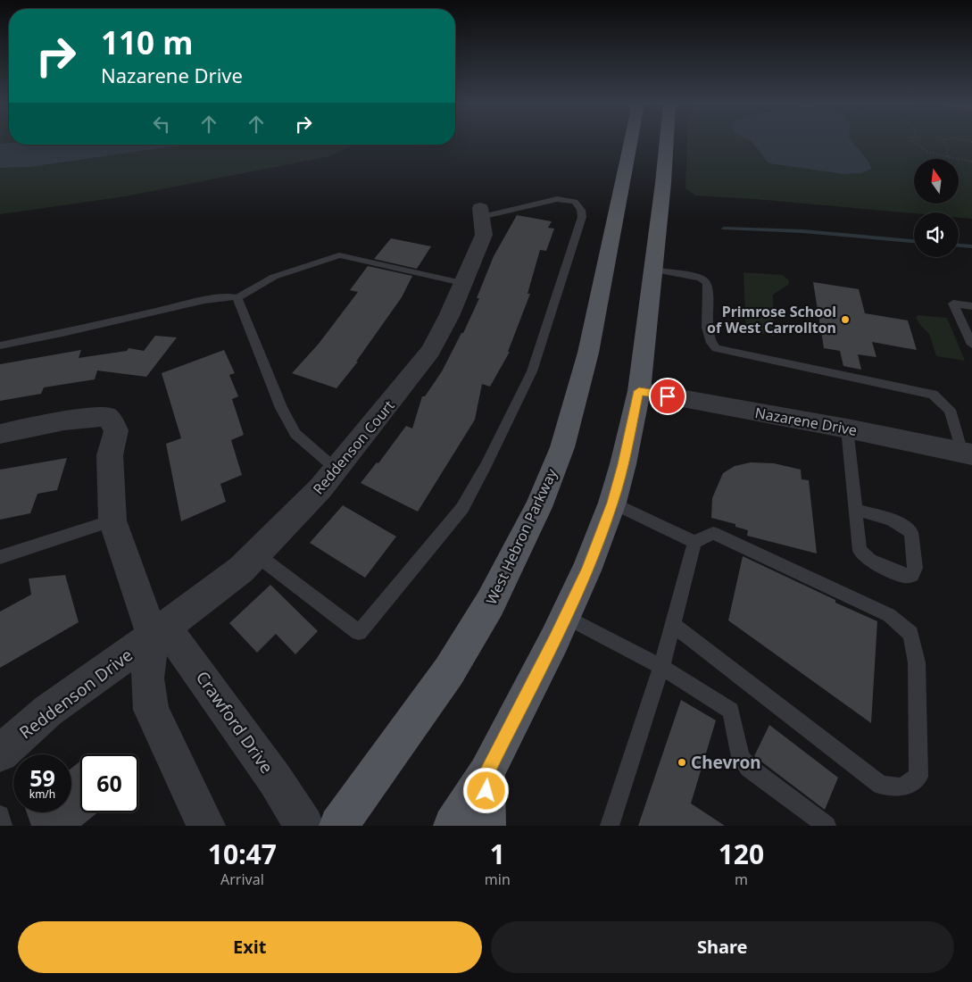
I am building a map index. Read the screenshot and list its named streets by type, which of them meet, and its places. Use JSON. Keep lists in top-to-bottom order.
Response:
{
  "streets": {
    "main road": ["West Hebron Parkway"],
    "street": [
      "Nazarene Drive",
      "Reddenson Court",
      "Reddenson Drive",
      "Crawford Drive"
    ]
  },
  "crossings": [
    ["Reddenson Court", "Reddenson Drive"],
    ["Reddenson Court", "Crawford Drive"],
    ["Reddenson Drive", "Crawford Drive"]
  ],
  "places": ["Primrose School of West Carrollton", "Chevron"],
  "north": "top",
  "page": {
    "turn": ["110 m", "Nazarene Drive"],
    "speed": "59 km/h",
    "limit": "60",
    "eta": [
      "10:47",
      "Arrival",
      "1",
      "min",
      "120",
      "m"
    ],
    "buttons": ["Exit", "Share"]
  }
}
